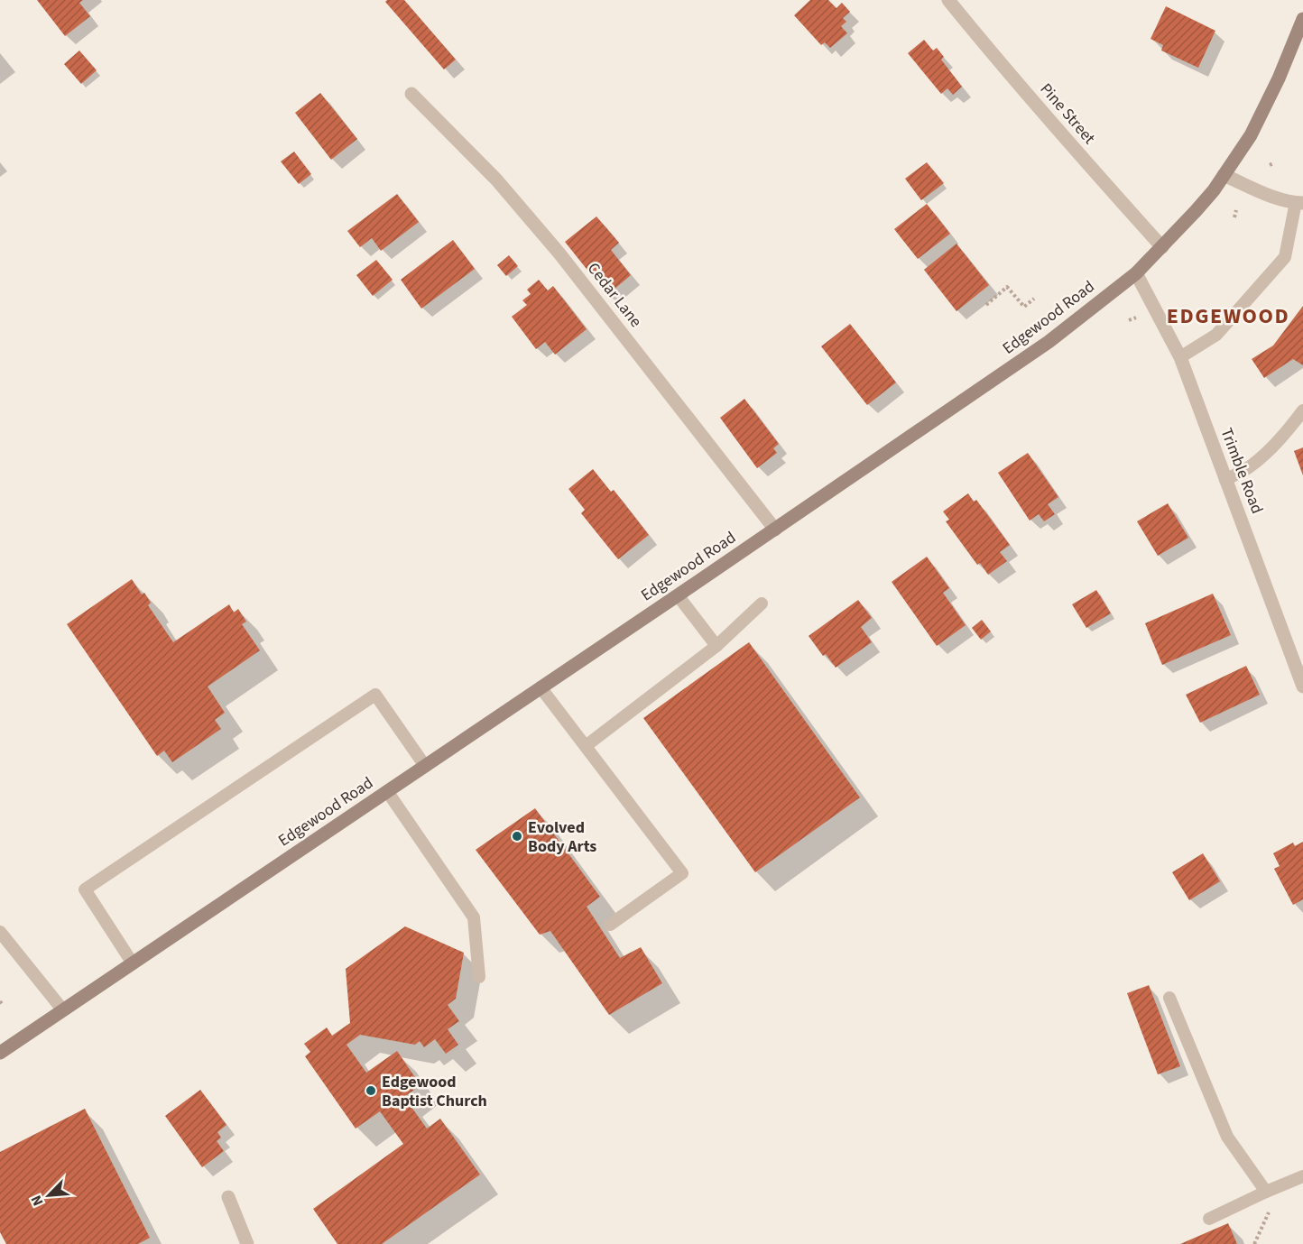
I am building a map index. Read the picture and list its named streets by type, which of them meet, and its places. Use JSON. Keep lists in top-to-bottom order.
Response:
{
  "streets": {
    "main road": ["Edgewood Road"],
    "street": ["Pine Street", "Cedar Lane", "Trimble Road"]
  },
  "crossings": [
    ["Pine Street", "Edgewood Road"],
    ["Cedar Lane", "Edgewood Road"],
    ["Edgewood Road", "Trimble Road"]
  ],
  "districts": ["EDGEWOOD"],
  "places": ["Evolved Body Arts", "Edgewood Baptist Church"],
  "north": "bottom left"
}
